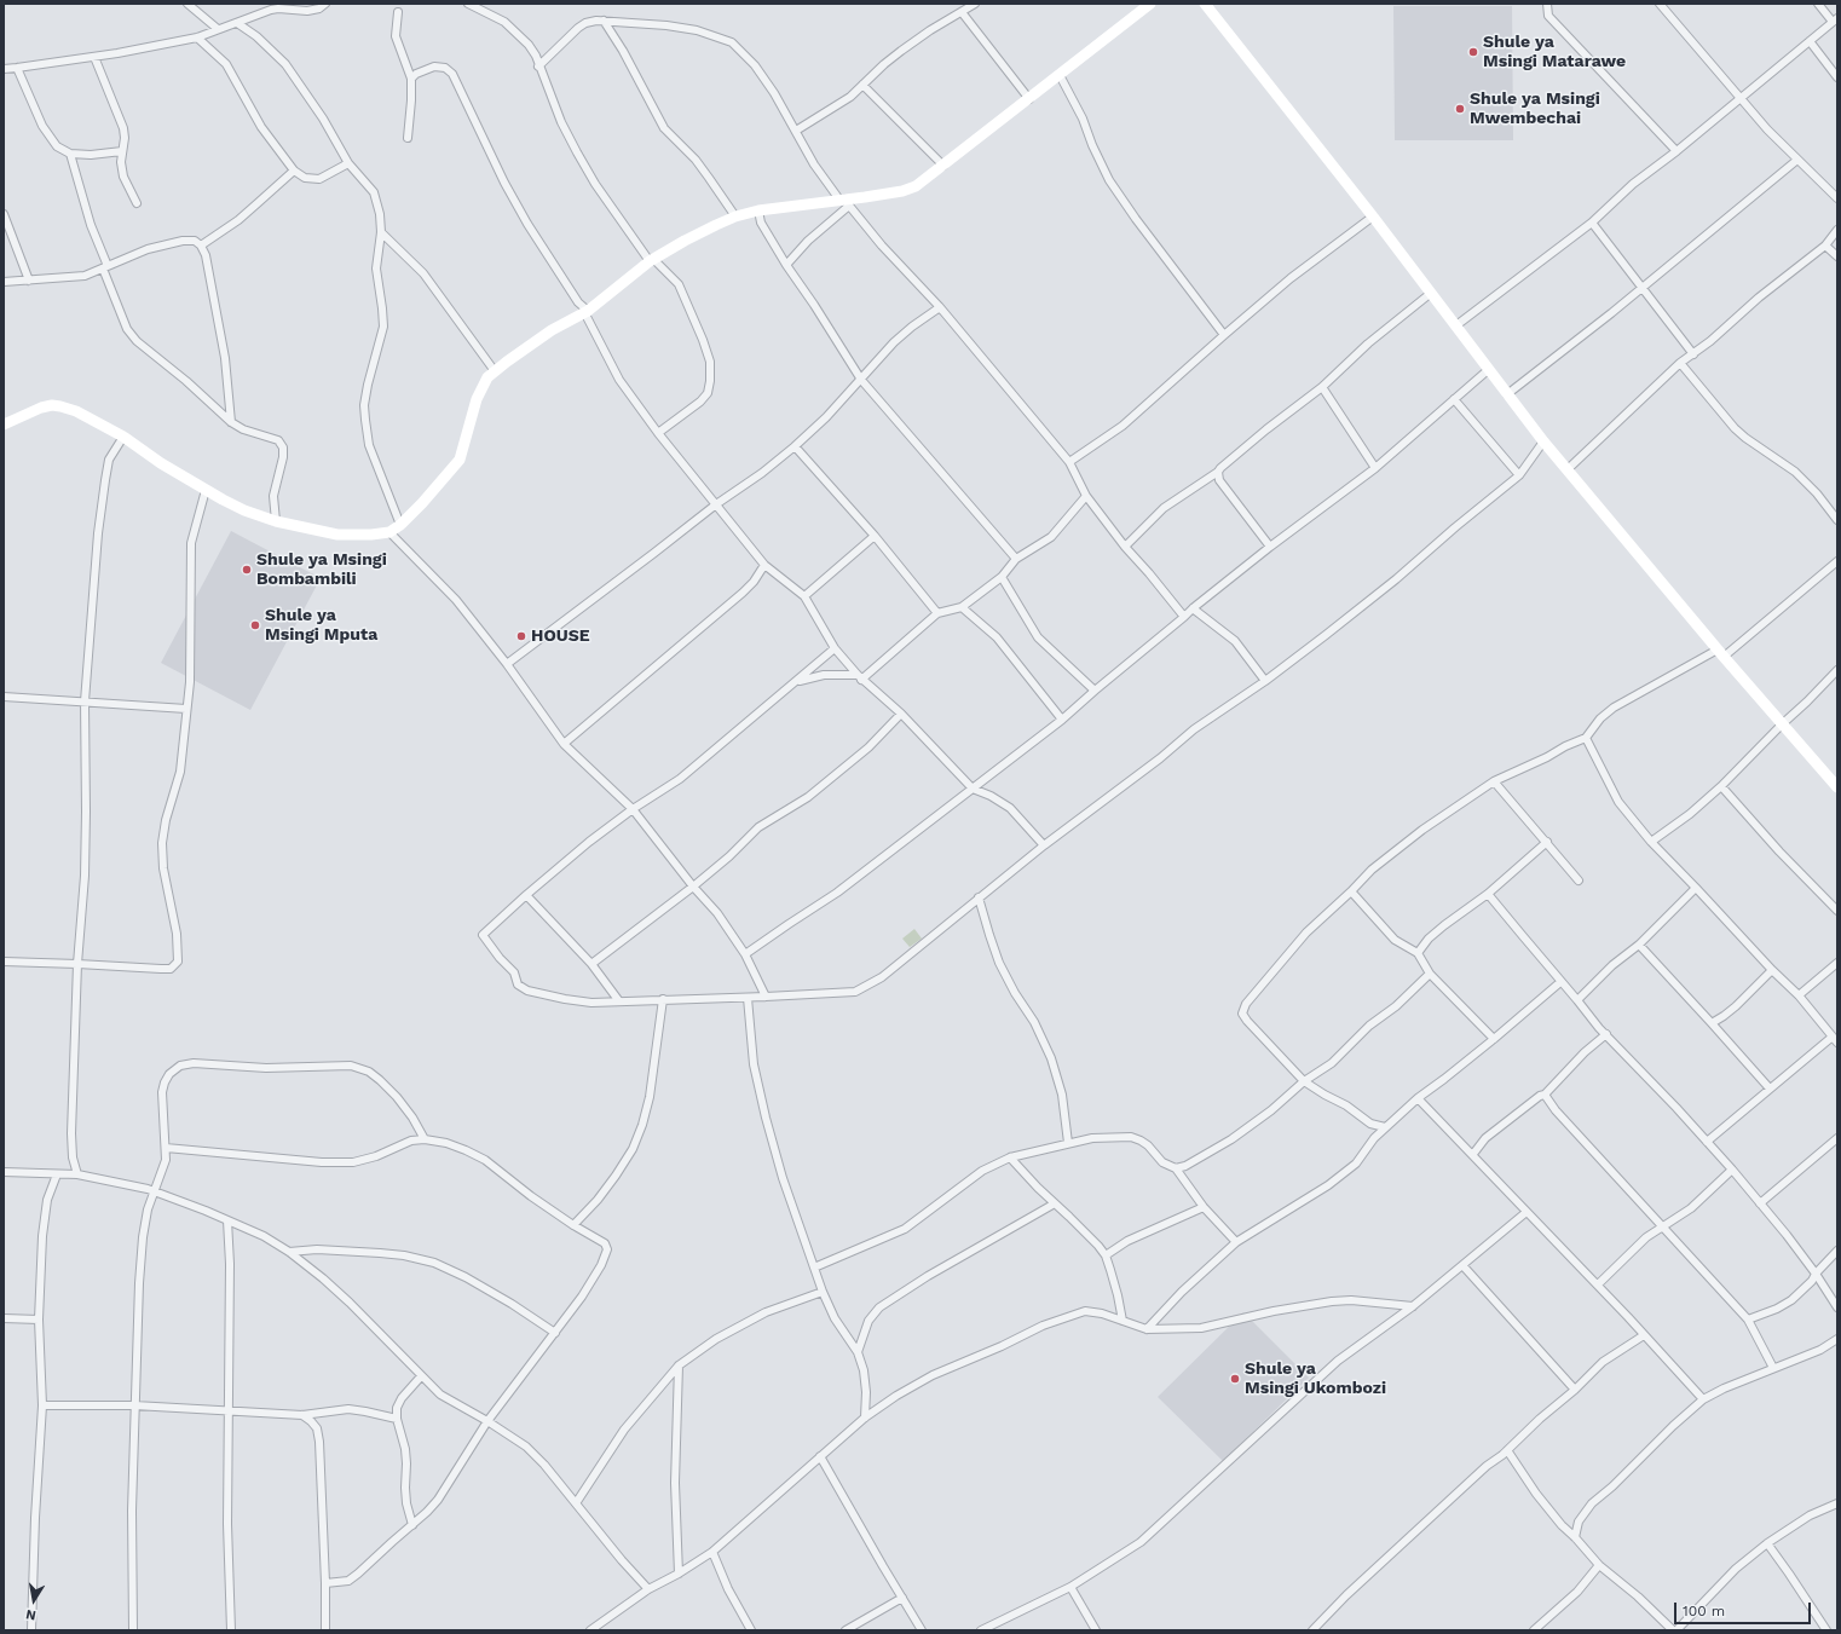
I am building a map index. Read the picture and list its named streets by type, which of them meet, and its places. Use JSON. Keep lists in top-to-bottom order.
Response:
{
  "places": [
    "Shule ya Msingi Matarawe",
    "Shule ya Msingi Mwembechai",
    "Shule ya Msingi Bombambili",
    "Shule ya Msingi Mputa",
    "HOUSE",
    "Shule ya Msingi Ukombozi"
  ],
  "scale_bar": "100 m",
  "north": "bottom"
}
